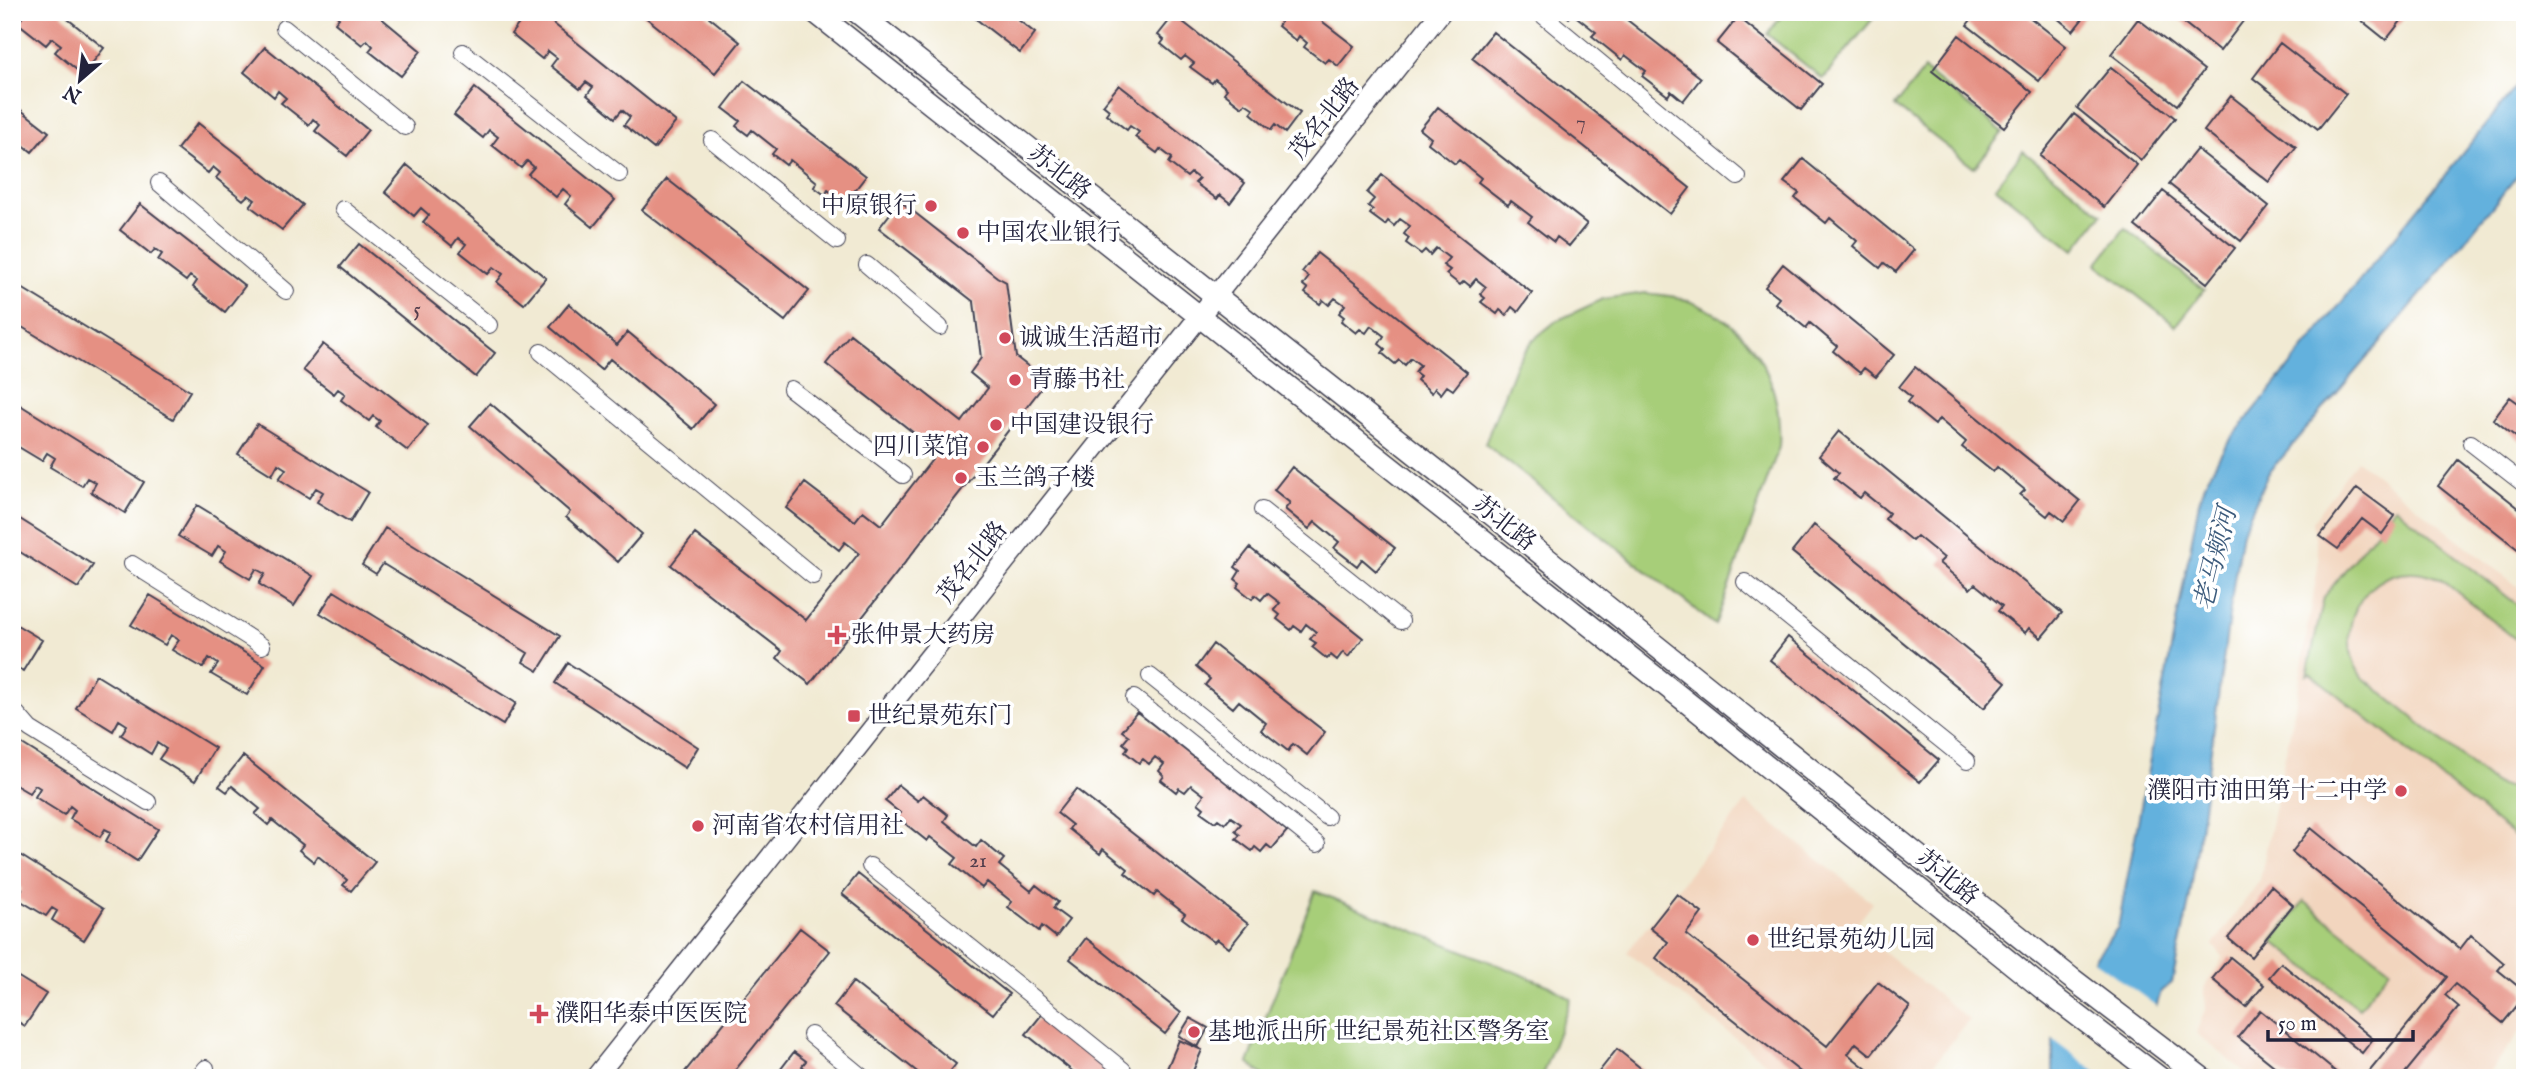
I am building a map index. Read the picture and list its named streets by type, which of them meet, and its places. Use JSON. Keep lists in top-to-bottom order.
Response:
{
  "streets": {
    "main road": ["苏北路"],
    "street": ["茂名北路"]
  },
  "crossings": [
    ["茂名北路", "苏北路"]
  ],
  "water": ["老马颊河"],
  "places": {
    "other": [
      "中原银行",
      "中国农业银行",
      "诚诚生活超市",
      "青藤书社",
      "中国建设银行",
      "四川菜馆",
      "玉兰鸽子楼",
      "濮阳市油田第十二中学",
      "河南省农村信用社",
      "世纪景苑幼儿园",
      "基地派出所 世纪景苑社区警务室"
    ],
    "health": ["张仲景大药房", "濮阳华泰中医医院"],
    "transit": ["世纪景苑东门"]
  },
  "house_numbers": ["7", "5", "21"],
  "scale_bar": "50 m",
  "north": "bottom left"
}
